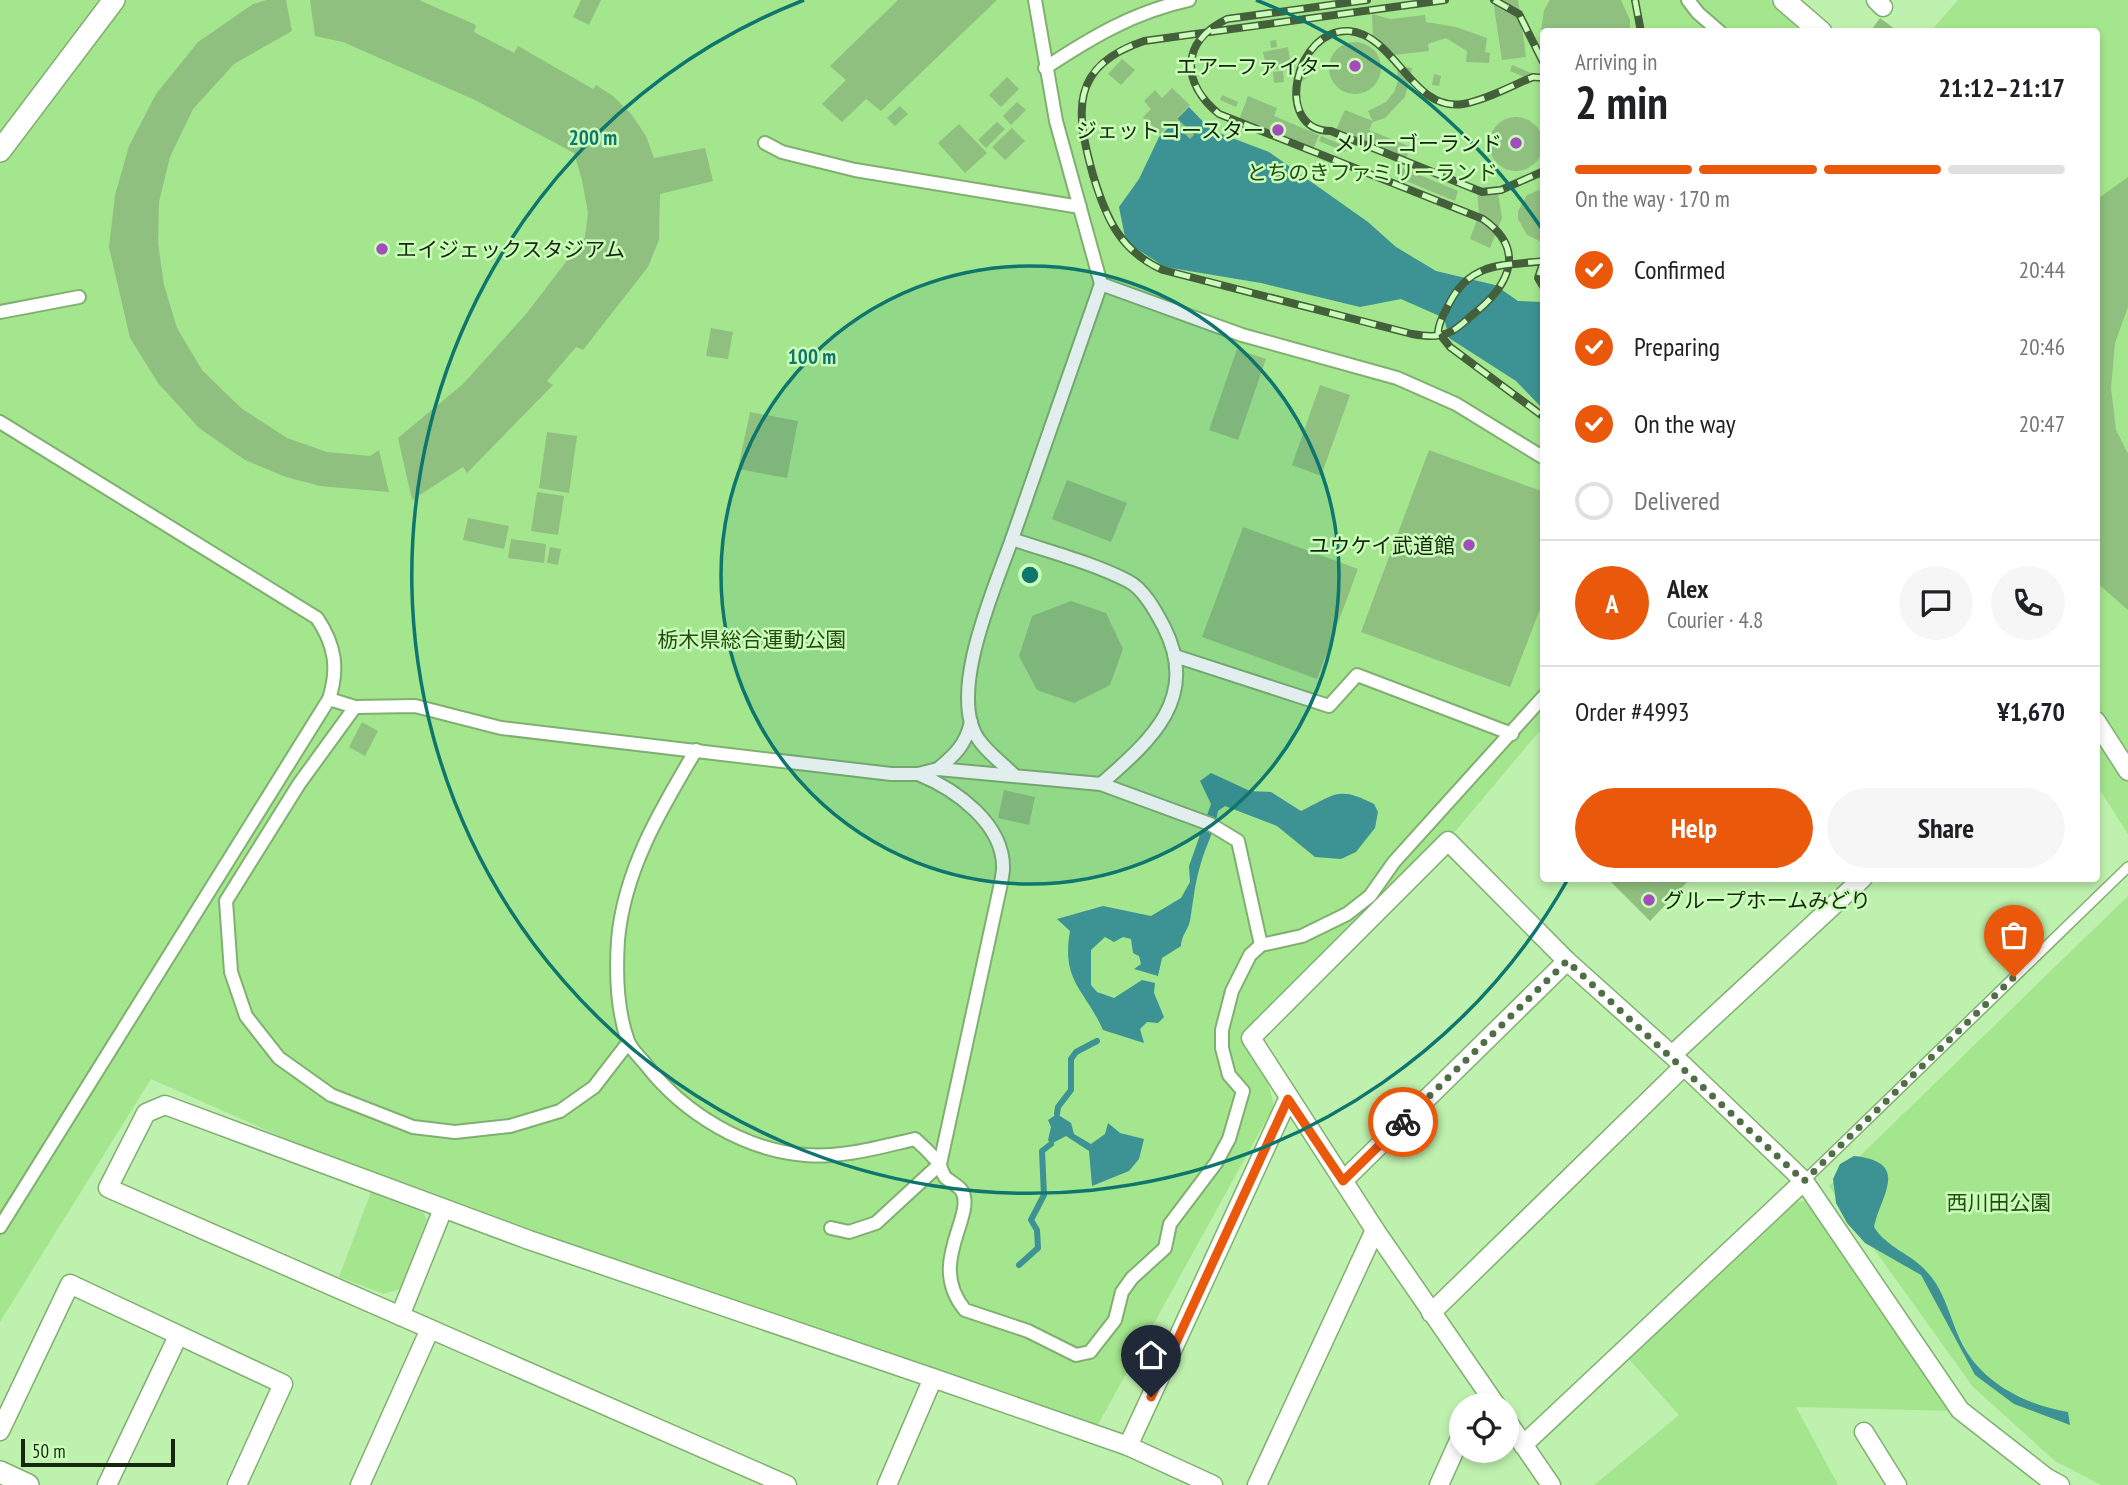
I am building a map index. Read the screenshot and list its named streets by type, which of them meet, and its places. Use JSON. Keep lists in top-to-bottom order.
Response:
{
  "parks": ["とちのきファミリーランド", "栃木県総合運動公園", "西川田公園"],
  "places": [
    "エアーファイター",
    "ジェットコースター",
    "メリーゴーランド",
    "エイジェックスタジアム",
    "ユウケイ武道館",
    "グループホームみどり"
  ],
  "scale_bar": "50 m",
  "page": {
    "heading": ["2 min", "Arriving in", "21:12–21:17"],
    "panel": [
      "Alex",
      "Courier · 4.8",
      "Order #4993",
      "¥1,670"
    ],
    "bar": "On the way · 170 m",
    "list": [
      ["Confirmed", "20:44"],
      ["Preparing", "20:46"],
      ["On the way", "20:47"],
      "Delivered"
    ],
    "round": "A",
    "buttons": ["Help", "Share"],
    "scale": "50 m"
  },
  "rings": ["200 m", "100 m"]
}
